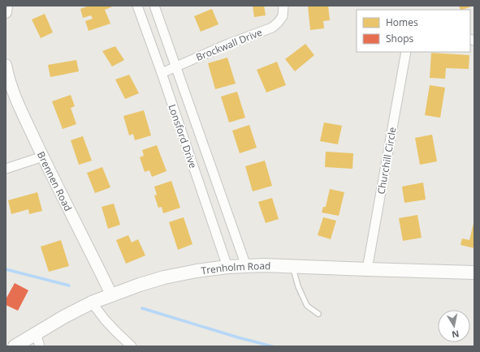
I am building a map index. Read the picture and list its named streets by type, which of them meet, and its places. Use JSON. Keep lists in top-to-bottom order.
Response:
{
  "streets": {
    "main road": ["Trenholm Road"],
    "street": [
      "Brockwall Drive",
      "Lonsford Drive",
      "Churchill Circle",
      "Brennen Road"
    ]
  },
  "crossings": [
    ["Brockwall Drive", "Lonsford Drive"],
    ["Lonsford Drive", "Trenholm Road"],
    ["Churchill Circle", "Trenholm Road"],
    ["Brennen Road", "Trenholm Road"]
  ],
  "legend": ["Homes", "Shops"],
  "north": "bottom"
}
